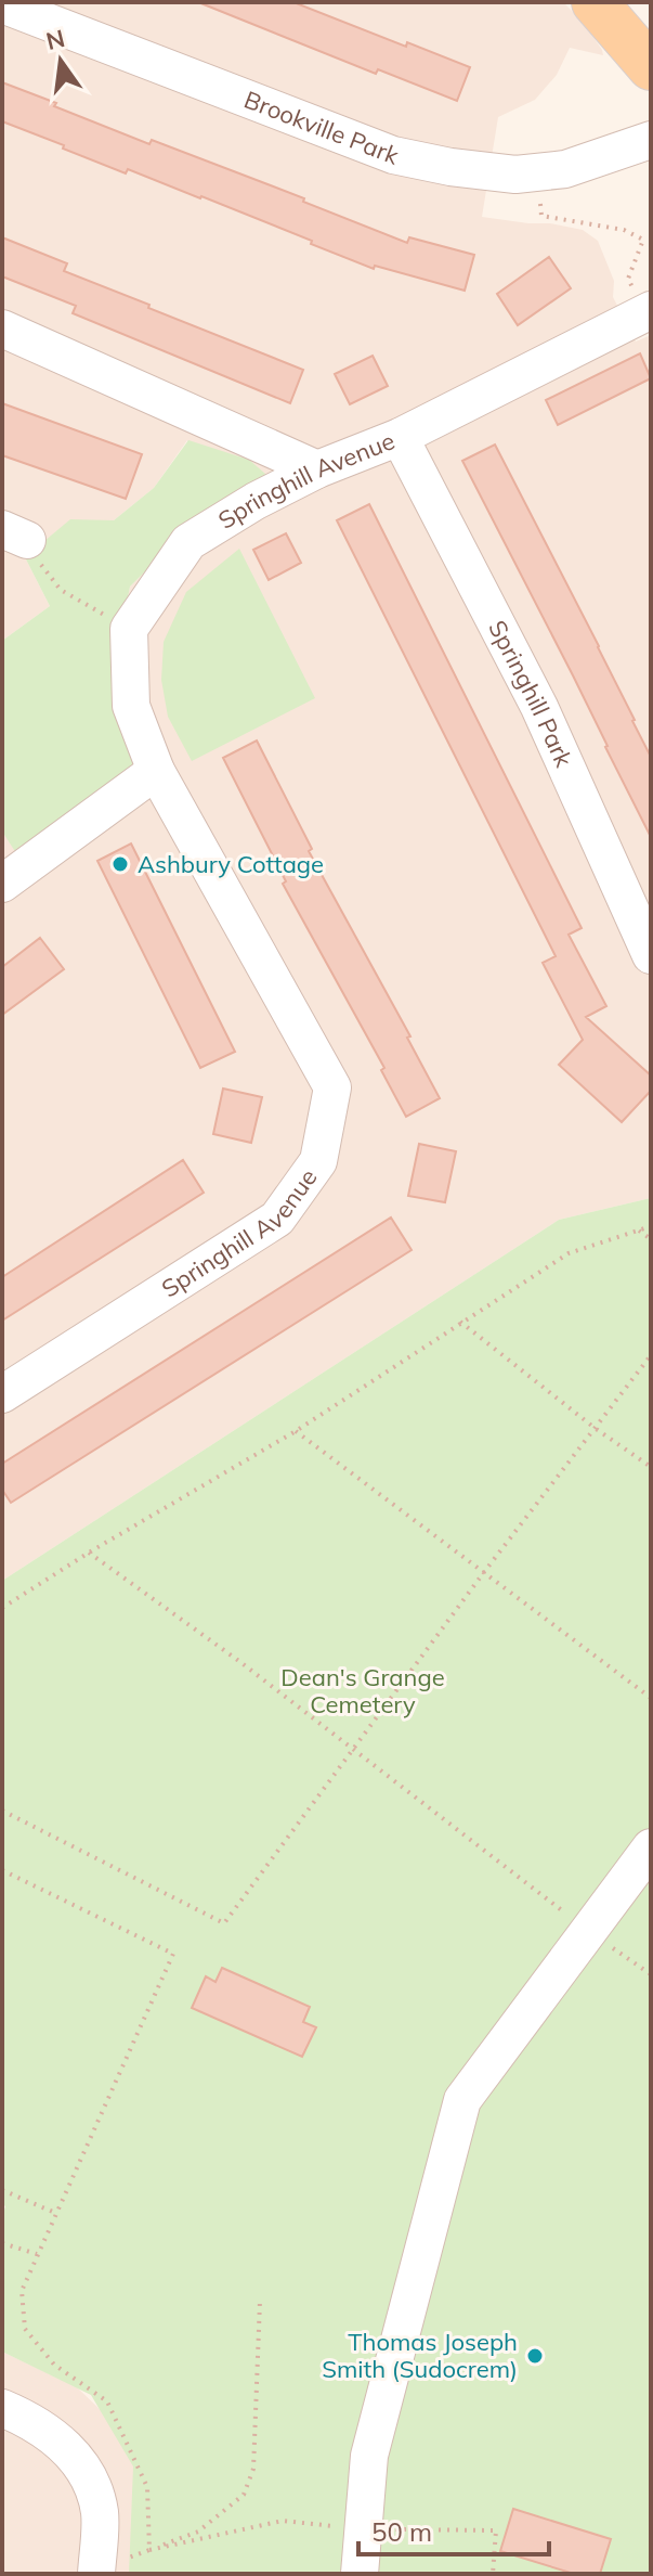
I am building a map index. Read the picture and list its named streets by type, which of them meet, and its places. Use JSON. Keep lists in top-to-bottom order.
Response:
{
  "streets": {
    "street": ["Brookville Park", "Springhill Avenue", "Springhill Park"]
  },
  "crossings": [
    ["Springhill Avenue", "Springhill Park"]
  ],
  "parks": ["Dean's Grange Cemetery"],
  "places": ["Ashbury Cottage", "Thomas Joseph Smith (Sudocrem)"],
  "scale_bar": "50 m",
  "north": "top"
}
